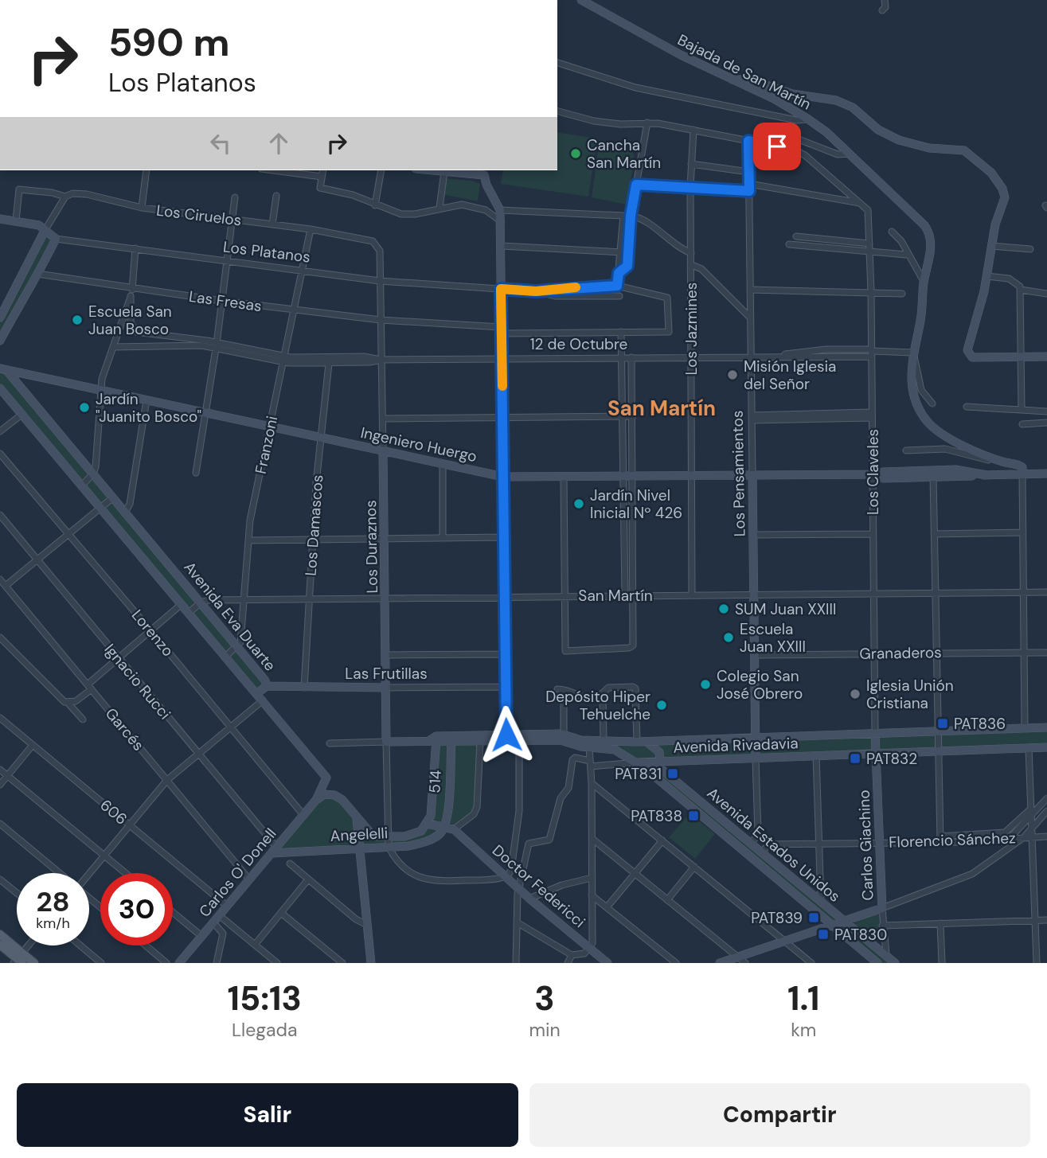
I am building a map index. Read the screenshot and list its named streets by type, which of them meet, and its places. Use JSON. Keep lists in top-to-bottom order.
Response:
{
  "streets": {
    "main road": [
      "Bajada de San Martín",
      "Ingeniero Huergo",
      "Los Pensamientos",
      "Los Duraznos",
      "Avenida Eva Duarte",
      "Las Frutillas",
      "Avenida Rivadavia",
      "514",
      "Angelelli",
      "Avenida Estados Unidos",
      "Carlos Giachino",
      "Carlos O' Donell",
      "Doctor Federicci"
    ],
    "street": [
      "Los Ciruelos",
      "Los Platanos",
      "Las Fresas",
      "Los Jazmines",
      "12 de Octubre",
      "Franzoni",
      "Los Claveles",
      "Los Damascos",
      "San Martín",
      "Lorenzo",
      "Granaderos",
      "Ignacio Rucci",
      "Garcés",
      "606",
      "Florencio Sánchez"
    ]
  },
  "crossings": [
    ["Bajada de San Martín", "12 de Octubre"],
    ["Bajada de San Martín", "Ingeniero Huergo"],
    ["Los Ciruelos", "Franzoni"],
    ["Los Ciruelos", "Los Duraznos"],
    ["Los Platanos", "Las Fresas"],
    ["Los Platanos", "Franzoni"],
    ["Los Platanos", "Los Duraznos"],
    ["Las Fresas", "Franzoni"],
    ["Las Fresas", "Los Duraznos"],
    ["Los Jazmines", "12 de Octubre"],
    ["Los Jazmines", "Ingeniero Huergo"],
    ["Los Jazmines", "San Martín"],
    ["12 de Octubre", "Franzoni"],
    ["12 de Octubre", "Los Claveles"],
    ["12 de Octubre", "Los Pensamientos"],
    ["12 de Octubre", "Los Damascos"],
    ["12 de Octubre", "Los Duraznos"],
    ["Ingeniero Huergo", "Franzoni"],
    ["Ingeniero Huergo", "Los Claveles"],
    ["Ingeniero Huergo", "Los Pensamientos"],
    ["Ingeniero Huergo", "Los Damascos"],
    ["Ingeniero Huergo", "Los Duraznos"],
    ["Ingeniero Huergo", "Avenida Eva Duarte"],
    ["Franzoni", "San Martín"],
    ["Franzoni", "Avenida Eva Duarte"],
    ["Los Claveles", "San Martín"],
    ["Los Claveles", "Granaderos"],
    ["Los Claveles", "Avenida Rivadavia"],
    ["Los Claveles", "Carlos Giachino"],
    ["Los Pensamientos", "San Martín"],
    ["Los Pensamientos", "Granaderos"],
    ["Los Pensamientos", "Avenida Rivadavia"],
    ["Los Damascos", "San Martín"],
    ["Los Damascos", "Las Frutillas"],
    ["Los Duraznos", "San Martín"],
    ["Los Duraznos", "Las Frutillas"],
    ["Los Duraznos", "Avenida Rivadavia"],
    ["Los Duraznos", "Angelelli"],
    ["San Martín", "Avenida Eva Duarte"],
    ["Avenida Eva Duarte", "Las Frutillas"],
    ["Avenida Eva Duarte", "Angelelli"],
    ["Avenida Eva Duarte", "Carlos O' Donell"],
    ["Lorenzo", "Carlos O' Donell"],
    ["Ignacio Rucci", "Angelelli"],
    ["Ignacio Rucci", "Carlos O' Donell"],
    ["Garcés", "Carlos O' Donell"],
    ["Avenida Rivadavia", "514"],
    ["Avenida Rivadavia", "Avenida Estados Unidos"],
    ["Avenida Rivadavia", "Carlos Giachino"],
    ["514", "Angelelli"],
    ["606", "Carlos O' Donell"],
    ["Angelelli", "Carlos O' Donell"],
    ["Florencio Sánchez", "Avenida Estados Unidos"],
    ["Florencio Sánchez", "Carlos Giachino"],
    ["Avenida Estados Unidos", "Carlos Giachino"]
  ],
  "districts": ["San Martín"],
  "places": {
    "other": [
      "Cancha San Martín",
      "Escuela San Juan Bosco",
      "Misión Iglesia del Señor",
      "Jardín \"Juanito Bosco\"",
      "Jardín Nivel Inicial Nº 426",
      "SUM Juan XXIII",
      "Escuela Juan XXIII",
      "Colegio San José Obrero",
      "Iglesia Unión Cristiana",
      "Depósito Hiper Tehuelche"
    ],
    "transit": [
      "PAT836",
      "PAT832",
      "PAT831",
      "PAT838",
      "PAT839",
      "PAT830"
    ]
  },
  "page": {
    "turn": ["590 m", "Los Platanos"],
    "speed": "28 km/h",
    "limit": "30",
    "eta": [
      "15:13",
      "Llegada",
      "3",
      "min",
      "1.1",
      "km"
    ],
    "buttons": ["Salir", "Compartir"]
  }
}
